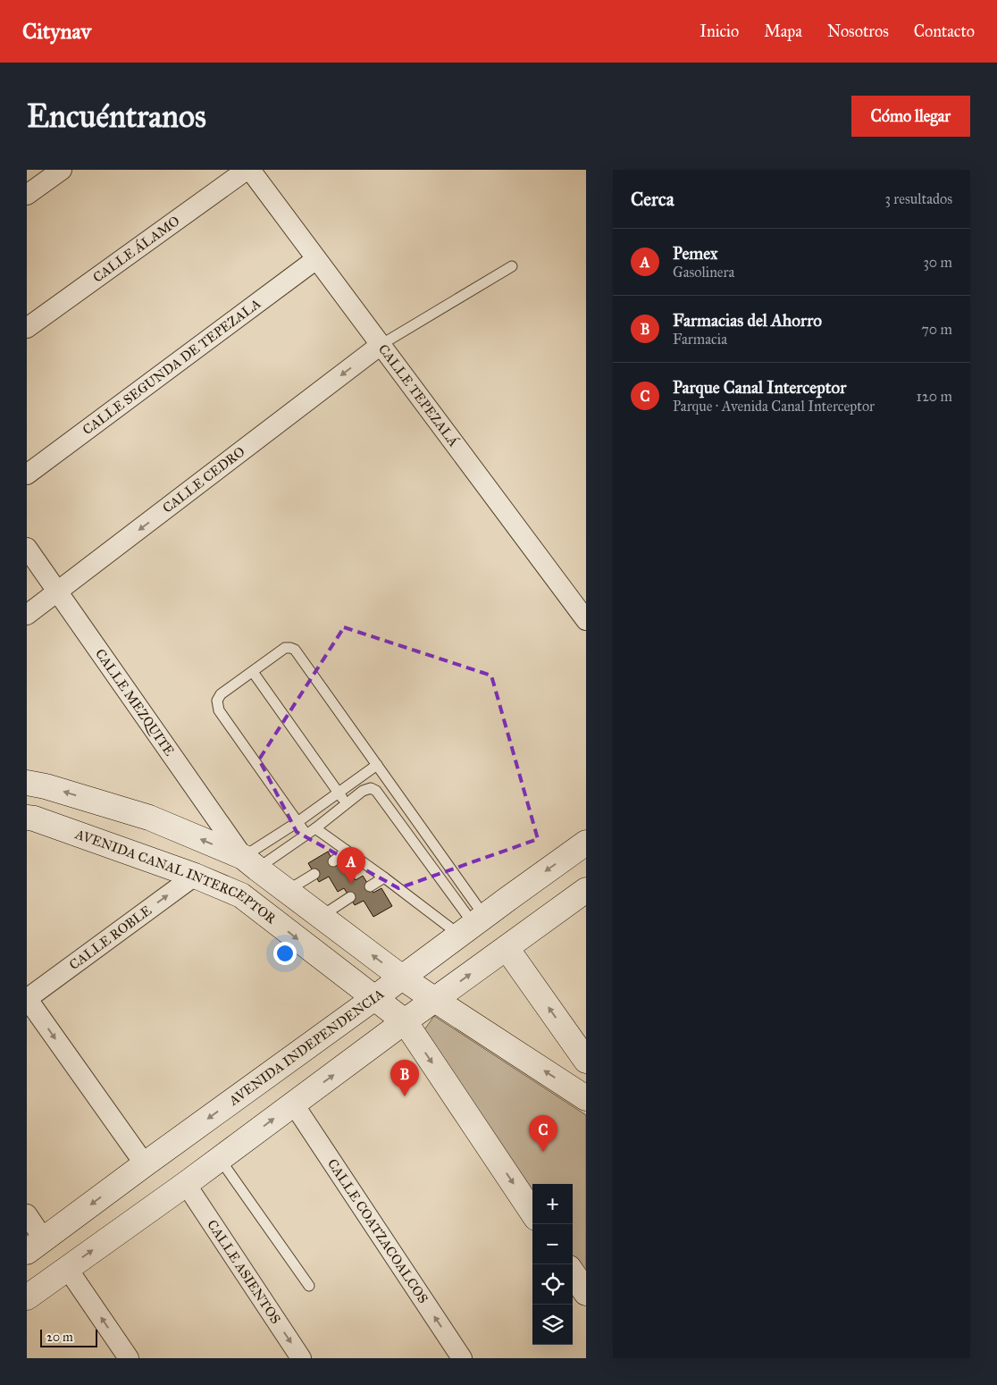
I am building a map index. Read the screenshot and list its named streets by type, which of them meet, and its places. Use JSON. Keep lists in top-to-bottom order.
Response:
{
  "streets": {
    "main road": ["AVENIDA CANAL INTERCEPTOR", "AVENIDA INDEPENDENCIA"],
    "street": [
      "CALLE ÁLAMO",
      "CALLE SEGUNDA DE TEPEZALA",
      "CALLE TEPEZALÁ",
      "CALLE CEDRO",
      "CALLE MEZQUITE",
      "CALLE ROBLE",
      "CALLE COATZACOALCOS",
      "CALLE ASIENTOS"
    ]
  },
  "crossings": [
    ["CALLE ÁLAMO", "CALLE TEPEZALÁ"],
    ["CALLE SEGUNDA DE TEPEZALA", "CALLE TEPEZALÁ"],
    ["CALLE TEPEZALÁ", "CALLE CEDRO"],
    ["CALLE CEDRO", "CALLE MEZQUITE"],
    ["AVENIDA CANAL INTERCEPTOR", "CALLE ROBLE"],
    ["AVENIDA CANAL INTERCEPTOR", "AVENIDA INDEPENDENCIA"]
  ],
  "one_way": ["CALLE CEDRO", "CALLE ROBLE", "CALLE COATZACOALCOS"],
  "scale_bar": "20 m",
  "page": {
    "header": "Citynav",
    "nav": [
      "Inicio",
      "Mapa",
      "Nosotros",
      "Contacto"
    ],
    "buttons": "Cómo llegar",
    "title": "Encuéntranos",
    "heading": ["Cerca", "3 resultados"],
    "list": [
      {
        "mark": "A",
        "name": "Pemex",
        "note": "Gasolinera",
        "value": "30 m"
      },
      {
        "mark": "B",
        "name": "Farmacias del Ahorro",
        "note": "Farmacia",
        "value": "70 m"
      },
      {
        "mark": "C",
        "name": "Parque Canal Interceptor",
        "note": "Parque · Avenida Canal Interceptor",
        "value": "120 m"
      }
    ],
    "pins": ["A", "B", "C"],
    "map_buttons": ["+", "−"],
    "scale": "20 m"
  }
}
